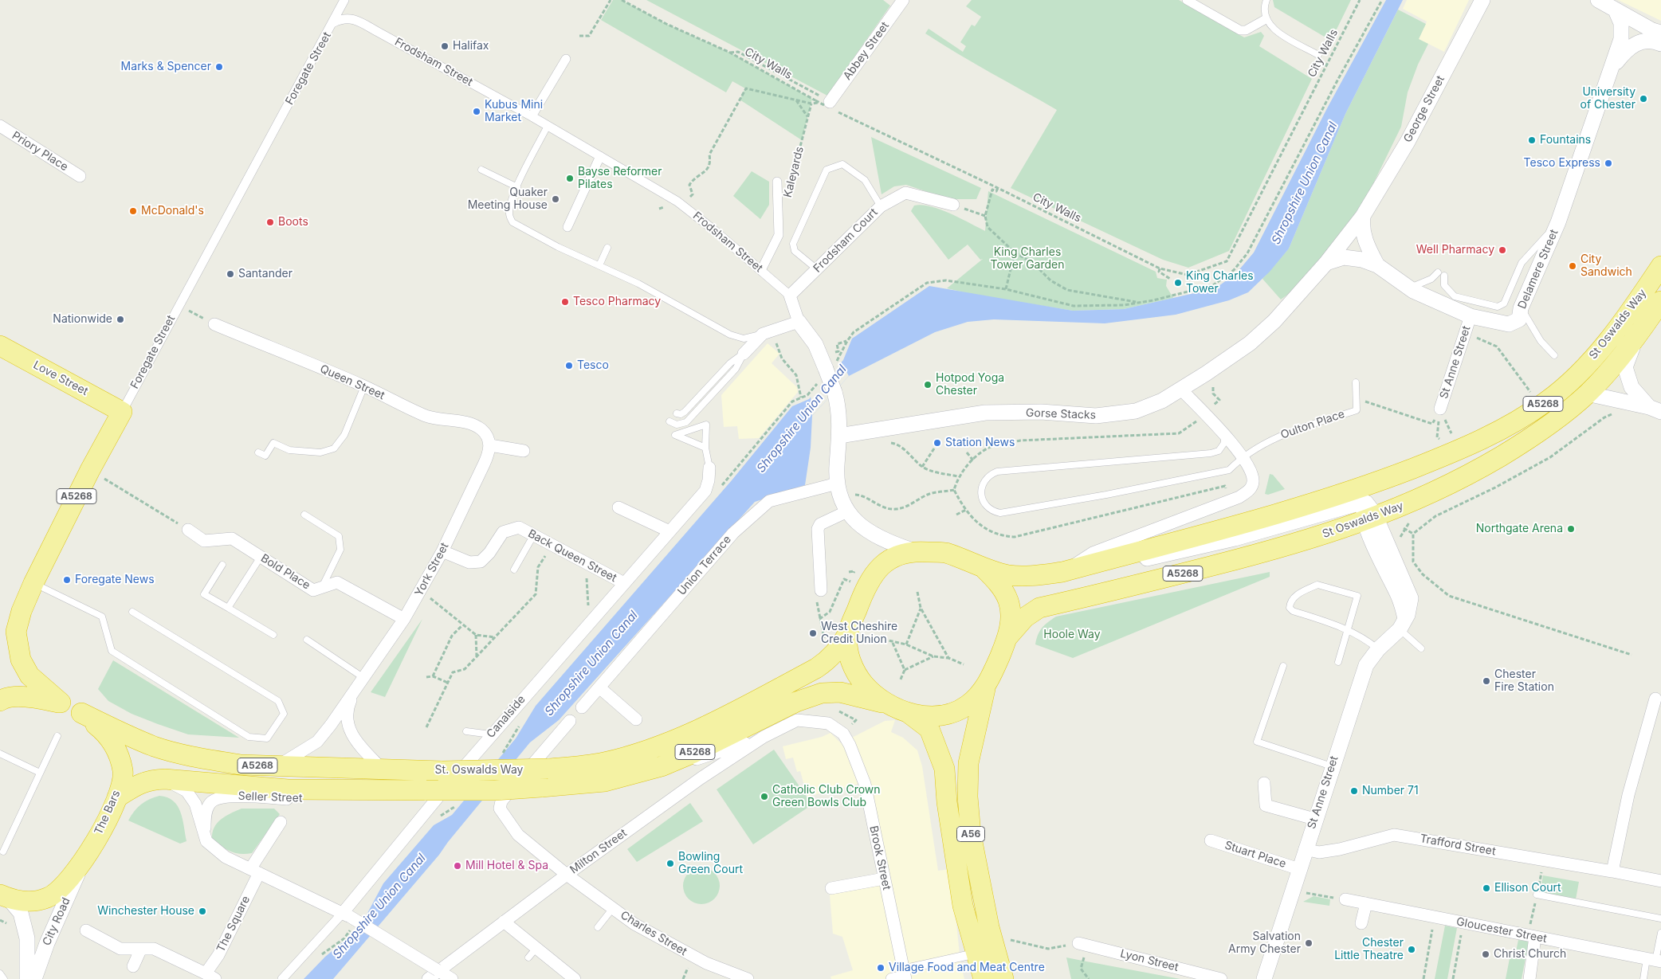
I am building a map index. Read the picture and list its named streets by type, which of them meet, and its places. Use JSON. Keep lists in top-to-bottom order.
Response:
{
  "streets": {
    "highway": [
      "Foregate Street",
      "St Oswalds Way",
      "Love Street",
      "A5268",
      "St. Oswalds Way",
      "The Bars",
      "A56"
    ],
    "street": [
      "Abbey Street",
      "Frodsham Street",
      "George Street",
      "Priory Place",
      "Kaleyards",
      "Frodsham Court",
      "Delamere Street",
      "St Anne Street",
      "Queen Street",
      "Gorse Stacks",
      "Back Queen Street",
      "Union Terrace",
      "York Street",
      "Bold Place",
      "Canalside",
      "Seller Street",
      "Trafford Street",
      "Milton Street",
      "Stuart Place",
      "Brook Street",
      "City Road",
      "The Square",
      "Gloucester Street",
      "Charles Street",
      "Lyon Street"
    ],
    "lane": ["Oulton Place"],
    "path": ["City Walls"]
  },
  "crossings": [
    ["Abbey Street", "City Walls"],
    ["Frodsham Street", "Foregate Street"],
    ["Frodsham Street", "Kaleyards"],
    ["Frodsham Street", "Frodsham Court"],
    ["Frodsham Street", "Gorse Stacks"],
    ["Foregate Street", "Love Street"],
    ["Foregate Street", "The Bars"],
    ["George Street", "Delamere Street"],
    ["George Street", "Gorse Stacks"],
    ["Delamere Street", "St Anne Street"],
    ["Delamere Street", "Gorse Stacks"],
    ["St Oswalds Way", "A5268"],
    ["St Anne Street", "Trafford Street"],
    ["St Anne Street", "Stuart Place"],
    ["Queen Street", "York Street"],
    ["A5268", "A56"],
    ["Back Queen Street", "York Street"],
    ["Back Queen Street", "Canalside"],
    ["York Street", "Bold Place"],
    ["St. Oswalds Way", "Seller Street"],
    ["St. Oswalds Way", "The Bars"],
    ["St. Oswalds Way", "Milton Street"],
    ["The Bars", "City Road"],
    ["Milton Street", "Brook Street"],
    ["Milton Street", "Charles Street"]
  ],
  "water": ["Shropshire Union Canal"],
  "parks": ["King Charles Tower Garden", "Hoole Way"],
  "places": [
    "Halifax",
    "Marks & Spencer",
    "University of Chester",
    "Kubus Mini Market",
    "Fountains",
    "Tesco Express",
    "Bayse Reformer Pilates",
    "Quaker Meeting House",
    "McDonald's",
    "Boots",
    "Well Pharmacy",
    "City Sandwich",
    "Santander",
    "King Charles Tower",
    "Tesco Pharmacy",
    "Nationwide",
    "Tesco",
    "Hotpod Yoga Chester",
    "Station News",
    "Northgate Arena",
    "Foregate News",
    "West Cheshire Credit Union",
    "Chester Fire Station",
    "Number 71",
    "Catholic Club Crown Green Bowls Club",
    "Bowling Green Court",
    "Mill Hotel & Spa",
    "Ellison Court",
    "Winchester House",
    "Salvation Army Chester",
    "Chester Little Theatre",
    "Christ Church",
    "Village Food and Meat Centre"
  ]
}
